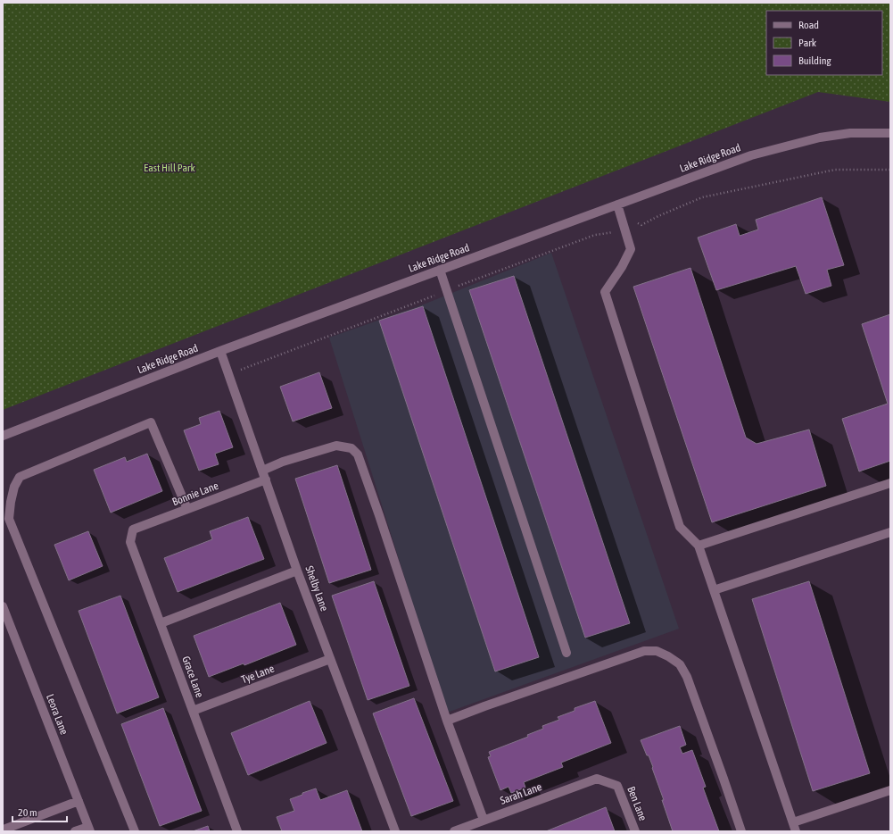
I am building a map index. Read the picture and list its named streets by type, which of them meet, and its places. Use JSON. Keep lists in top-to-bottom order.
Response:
{
  "streets": {
    "street": [
      "Lake Ridge Road",
      "Bonnie Lane",
      "Shelby Lane",
      "Tye Lane",
      "Grace Lane",
      "Leora Lane",
      "Sarah Lane",
      "Ben Lane"
    ]
  },
  "crossings": [
    ["Lake Ridge Road", "Shelby Lane"],
    ["Bonnie Lane", "Shelby Lane"],
    ["Bonnie Lane", "Grace Lane"],
    ["Shelby Lane", "Tye Lane"],
    ["Tye Lane", "Grace Lane"],
    ["Sarah Lane", "Ben Lane"]
  ],
  "parks": ["East Hill Park"],
  "legend": ["Road", "Park", "Building"],
  "scale_bar": "20 m"
}
